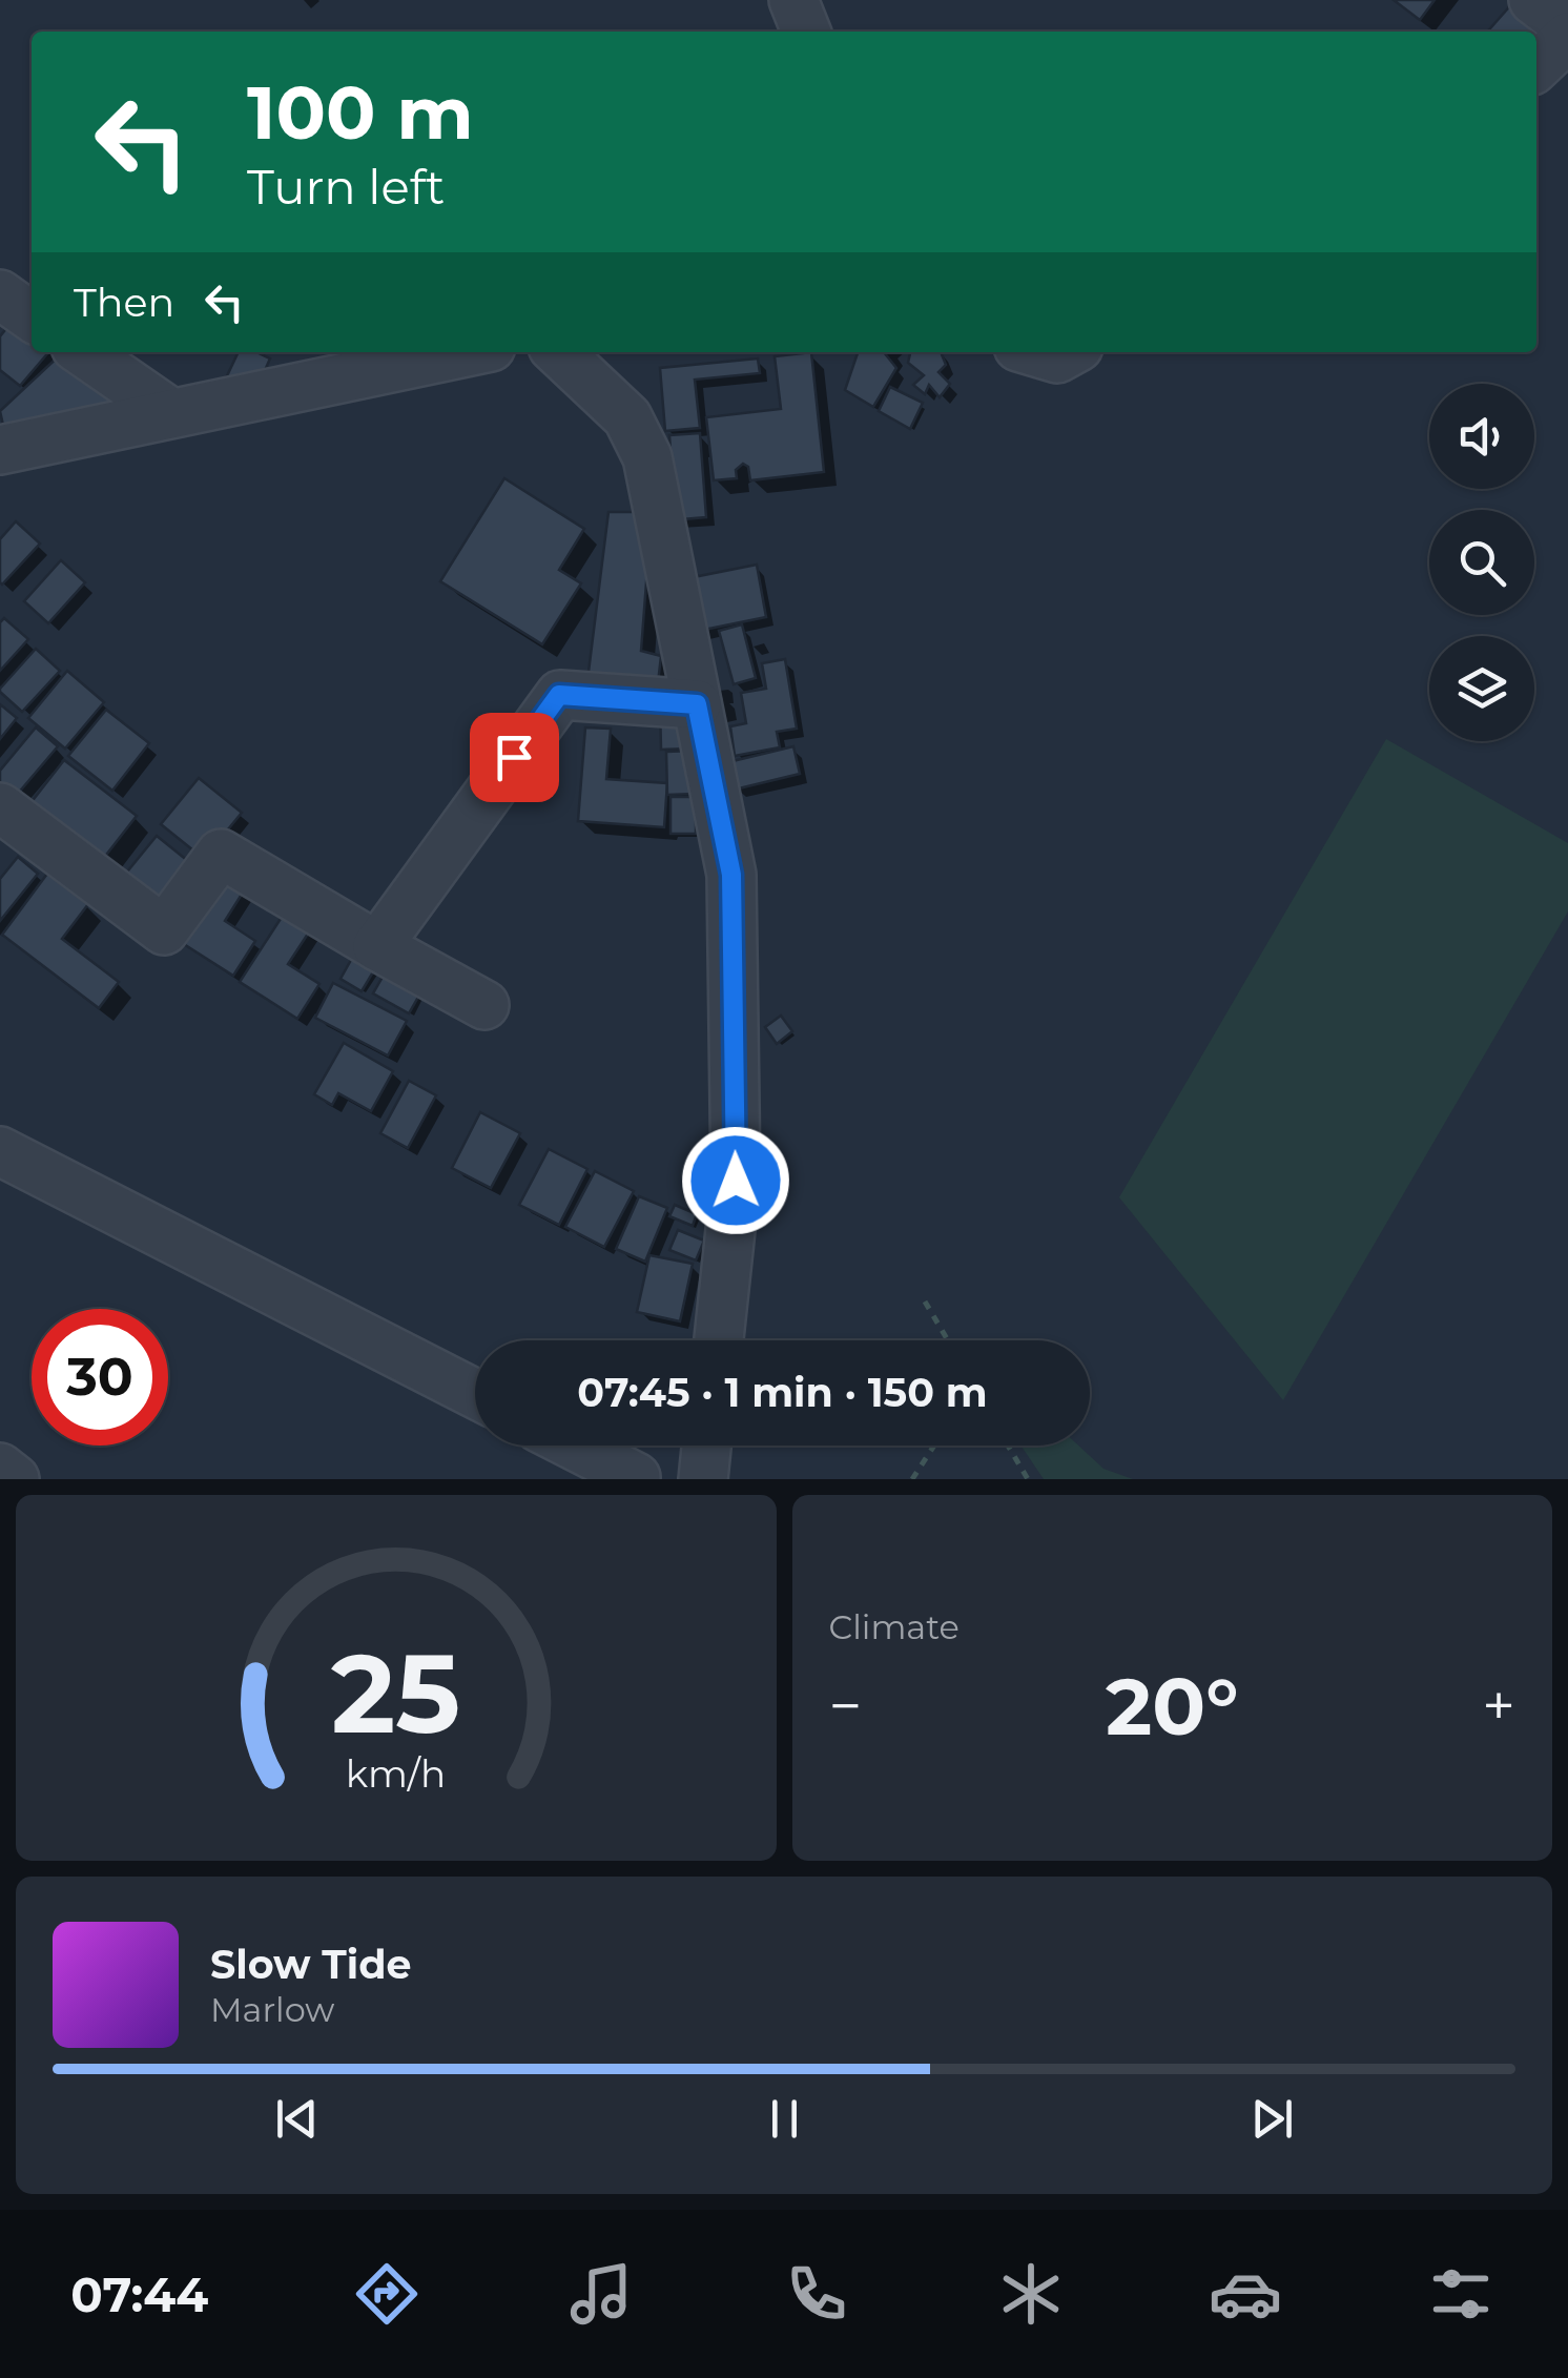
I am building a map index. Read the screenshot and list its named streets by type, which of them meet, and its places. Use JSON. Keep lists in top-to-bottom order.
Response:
{
  "page": {
    "turn": ["100 m", "Turn left"],
    "then": "Then",
    "limit": "30",
    "trip": "07:45 · 1 min · 150 m",
    "tile": "Climate",
    "heat": ["−", "20°", "+"],
    "song": ["Slow Tide", "Marlow"],
    "tabs": "07:44",
    "gauge": ["25", "km/h"]
  }
}
